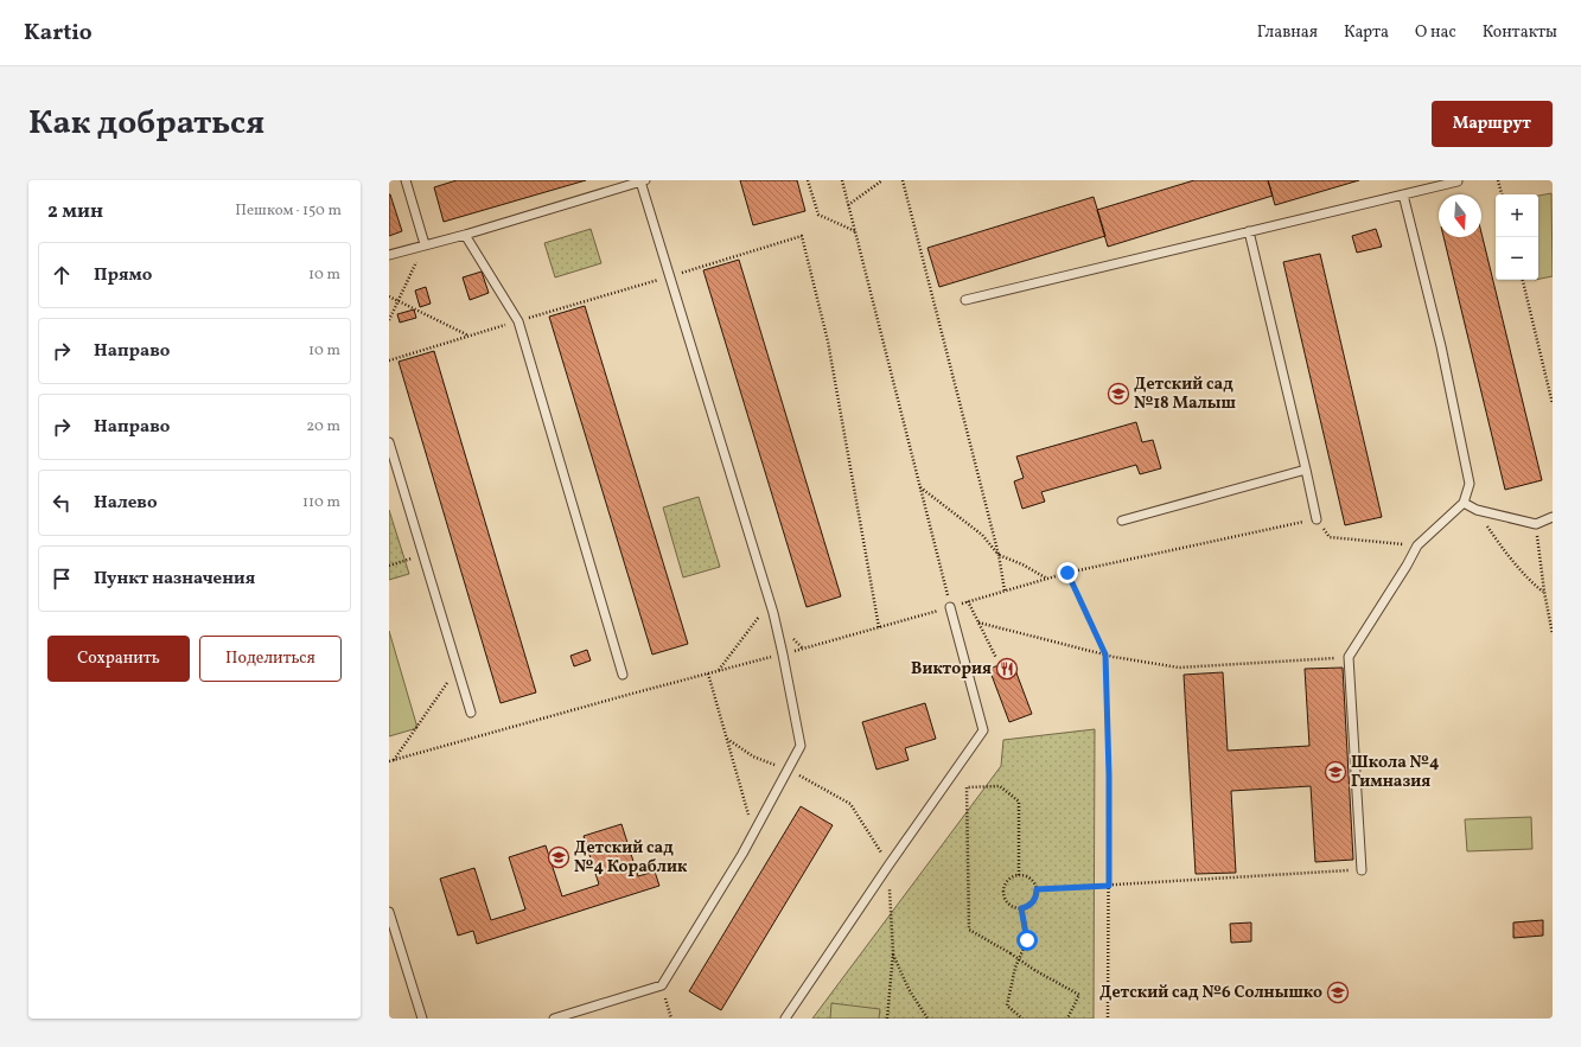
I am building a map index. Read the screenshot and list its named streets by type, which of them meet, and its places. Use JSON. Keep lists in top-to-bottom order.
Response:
{
  "places": {
    "school or university": [
      "Детский сад №18 Малыш",
      "Школа №4 Гимназия",
      "Детский сад №4 Кораблик",
      "Детский сад №6 Солнышко"
    ],
    "restaurant": ["Виктория"]
  },
  "north": "bottom",
  "page": {
    "header": "Kartio",
    "nav": [
      "Главная",
      "Карта",
      "О нас",
      "Контакты"
    ],
    "title": "Как добраться",
    "buttons": [
      "Маршрут",
      ["Сохранить", "Поделиться"]
    ],
    "heading": ["2 мин", "Пешком · 150 m"],
    "map_buttons": ["+", "−"],
    "list": [
      ["Прямо", "10 m"],
      ["Направо", "10 m"],
      ["Направо", "20 m"],
      ["Налево", "110 m"],
      "Пункт назначения"
    ]
  }
}
